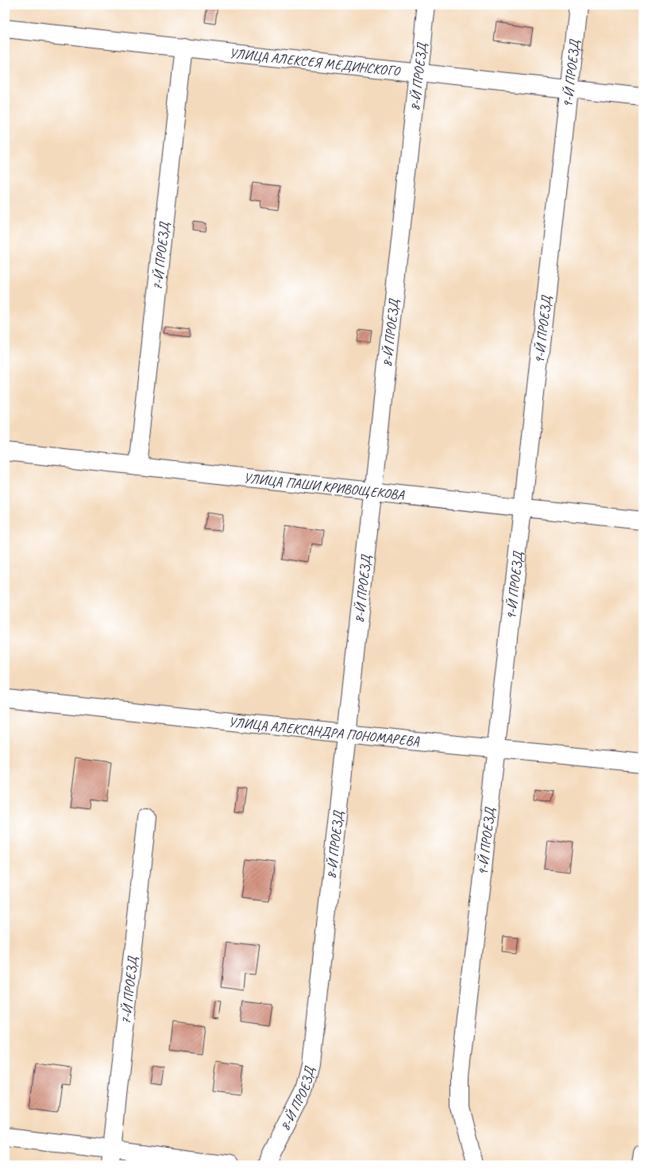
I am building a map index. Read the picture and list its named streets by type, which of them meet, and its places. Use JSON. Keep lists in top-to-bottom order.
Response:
{
  "streets": {
    "street": [
      "УЛИЦА АЛЕКСЕЯ МЕДИНСКОГО",
      "9-Й ПРОЕЗД",
      "8-Й ПРОЕЗД",
      "7-Й ПРОЕЗД",
      "УЛИЦА ПАШИ КРИВОЩЕКОВА",
      "УЛИЦА АЛЕКСАНДРА ПОНОМАРЕВА"
    ]
  },
  "crossings": [
    ["УЛИЦА АЛЕКСЕЯ МЕДИНСКОГО", "9-Й ПРОЕЗД"],
    ["УЛИЦА АЛЕКСЕЯ МЕДИНСКОГО", "8-Й ПРОЕЗД"],
    ["УЛИЦА АЛЕКСЕЯ МЕДИНСКОГО", "7-Й ПРОЕЗД"],
    ["9-Й ПРОЕЗД", "УЛИЦА ПАШИ КРИВОЩЕКОВА"],
    ["9-Й ПРОЕЗД", "УЛИЦА АЛЕКСАНДРА ПОНОМАРЕВА"],
    ["8-Й ПРОЕЗД", "УЛИЦА ПАШИ КРИВОЩЕКОВА"],
    ["8-Й ПРОЕЗД", "УЛИЦА АЛЕКСАНДРА ПОНОМАРЕВА"],
    ["7-Й ПРОЕЗД", "УЛИЦА ПАШИ КРИВОЩЕКОВА"]
  ]
}
